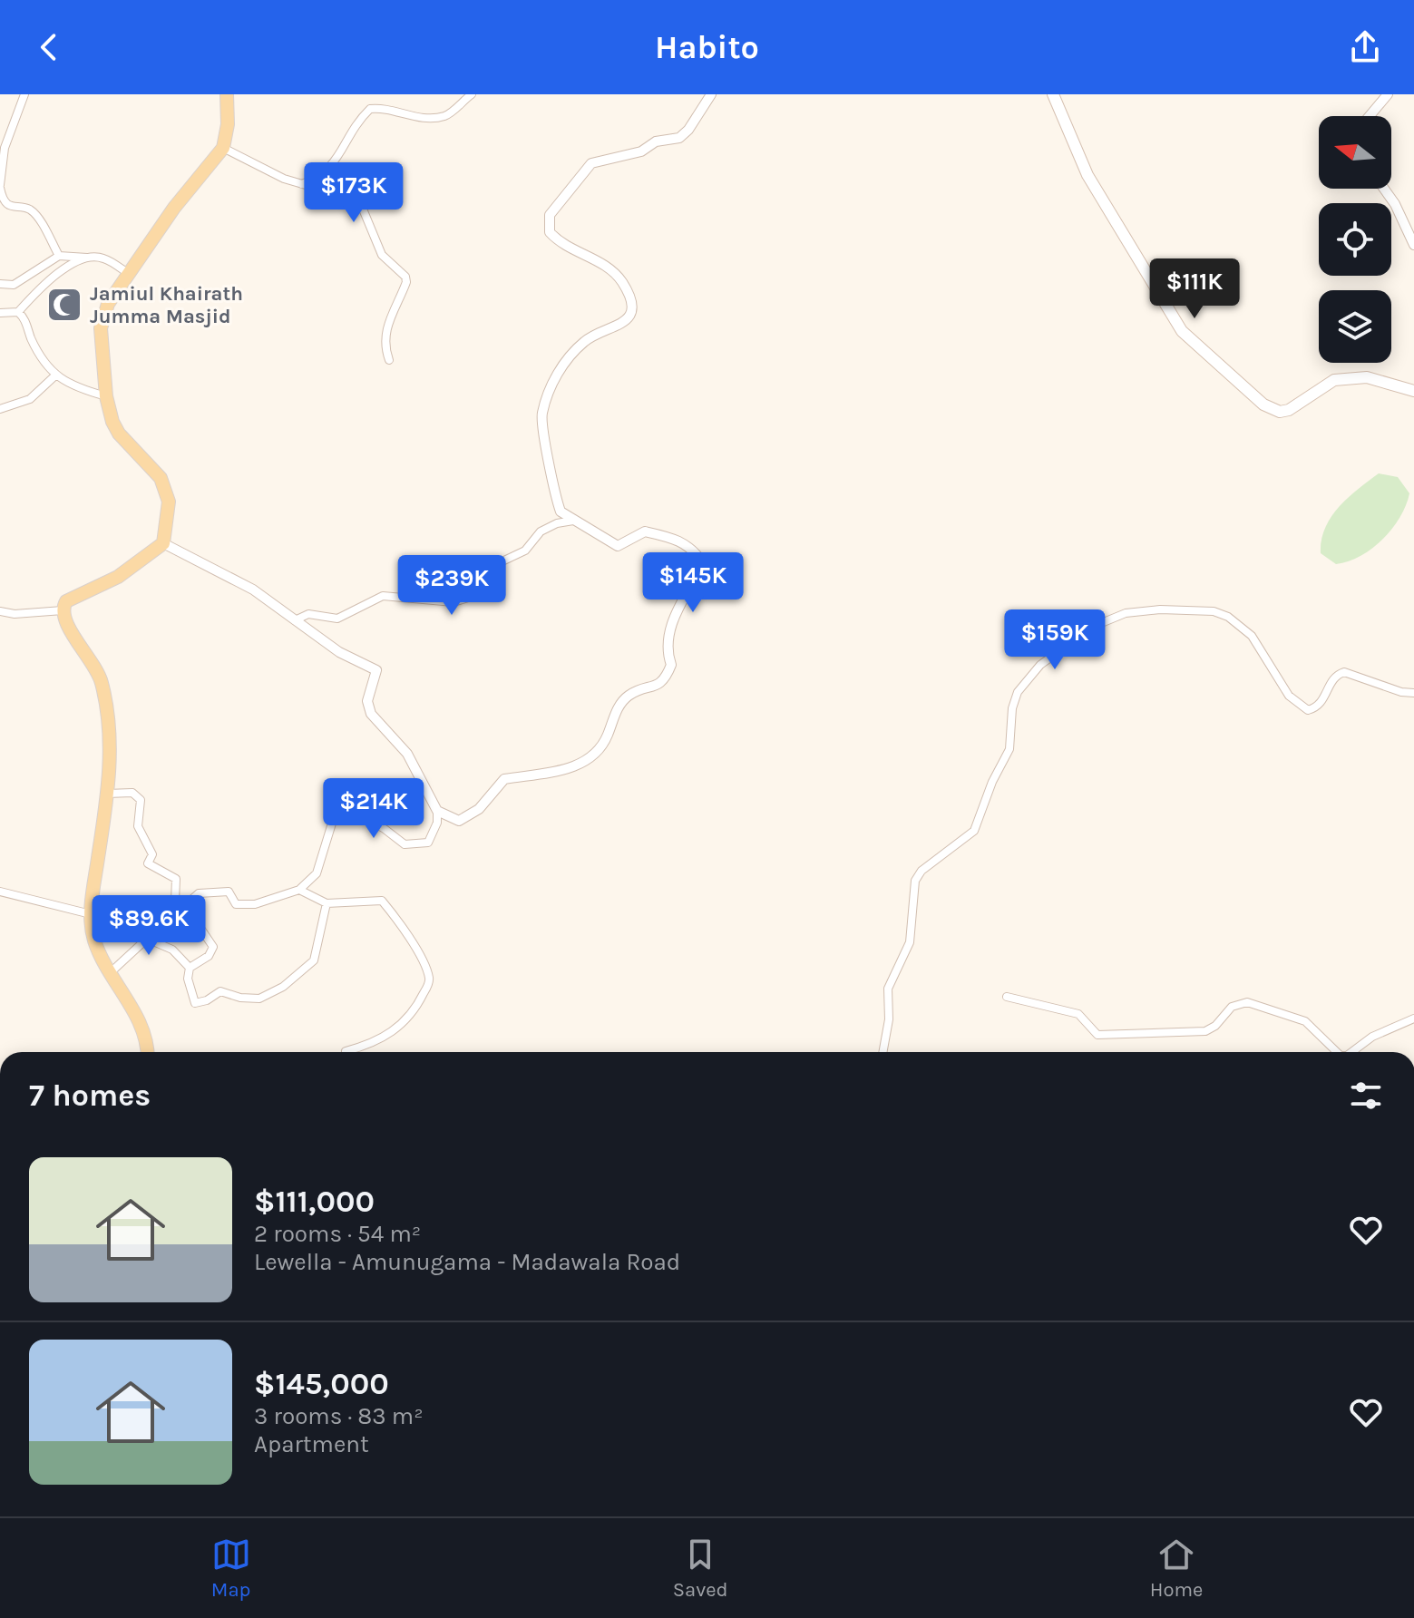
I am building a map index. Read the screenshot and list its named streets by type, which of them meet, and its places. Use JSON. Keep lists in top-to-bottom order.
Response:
{
  "places": {
    "mosque": ["Jamiul Khairath Jumma Masjid"]
  },
  "north": "left",
  "page": {
    "header": "Habito",
    "price": [
      "$173K",
      "$111K",
      "$145K",
      "$239K",
      "$159K",
      "$214K",
      "$89.6K"
    ],
    "heading": "7 homes",
    "list": [
      {
        "name": "$111,000",
        "note": "2 rooms · 54 m² · Lewella - Amunugama - Madawala Road"
      },
      {
        "name": "$145,000",
        "note": "3 rooms · 83 m² · Apartment"
      }
    ],
    "tabs": ["Map", "Saved", "Home"]
  }
}
